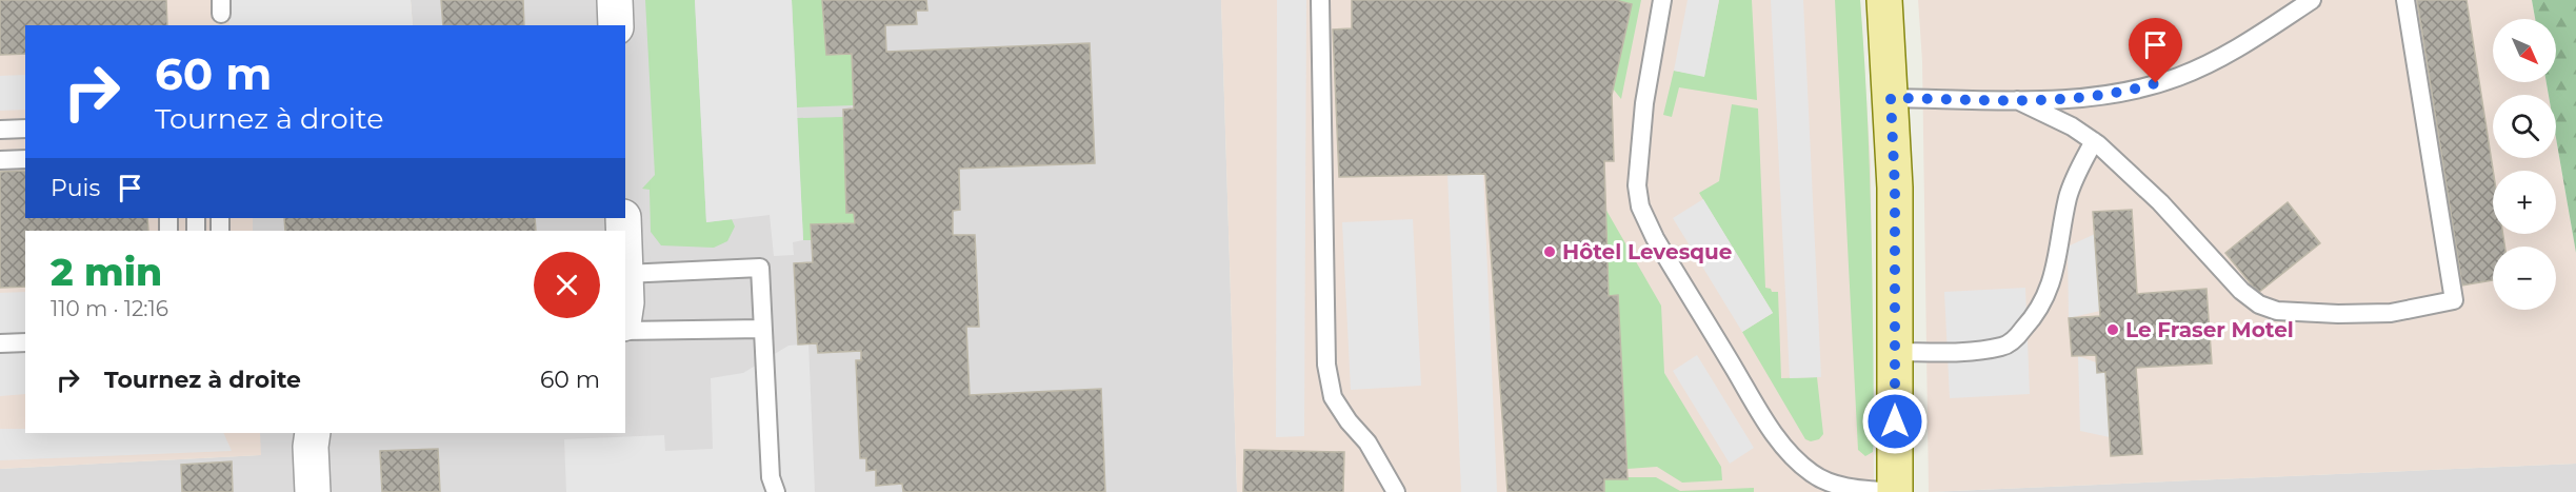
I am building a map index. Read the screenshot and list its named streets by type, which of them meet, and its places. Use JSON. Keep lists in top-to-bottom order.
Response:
{
  "places": ["Hôtel Levesque", "Le Fraser Motel"],
  "north": "bottom right",
  "page": {
    "map_buttons": ["+", "−"],
    "turn": ["60 m", "Tournez à droite"],
    "then": "Puis",
    "heading": ["2 min", "110 m · 12:16"],
    "list": [
      {
        "name": "Tournez à droite",
        "value": "60 m"
      }
    ]
  }
}
